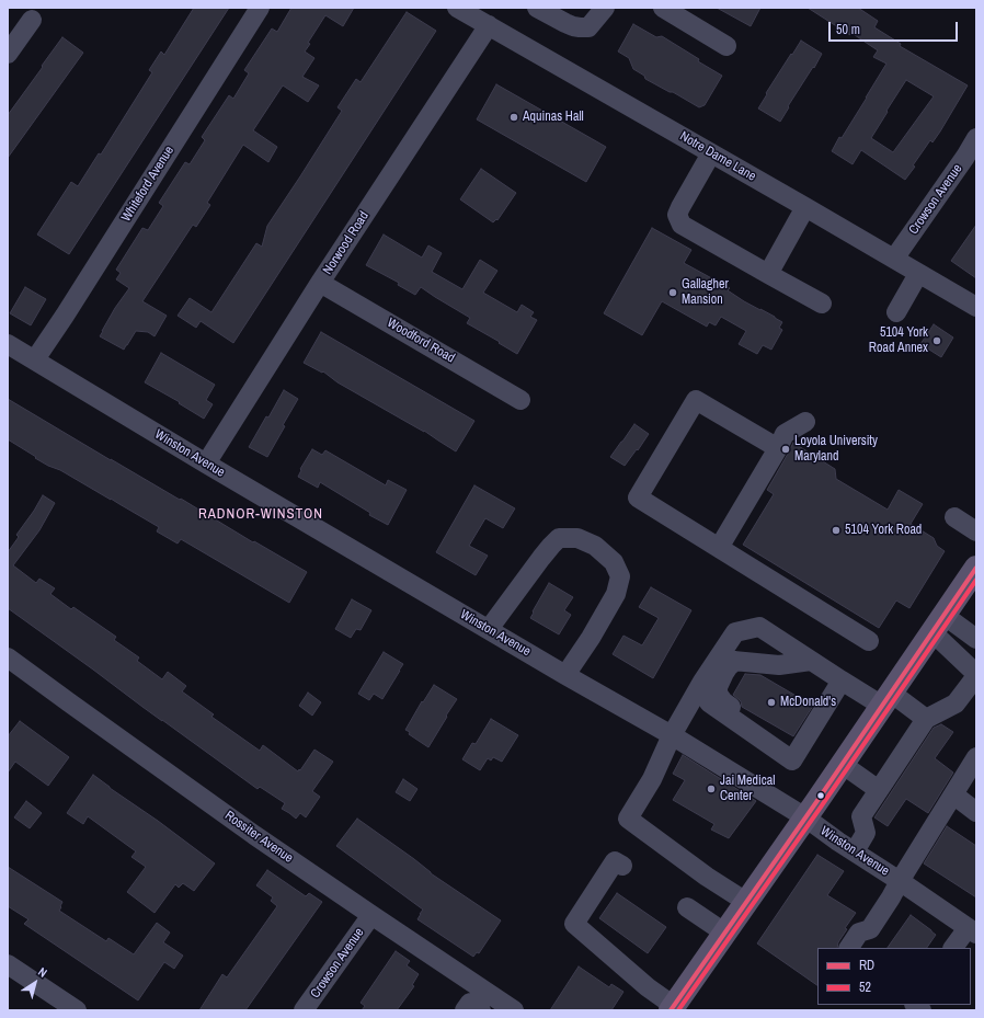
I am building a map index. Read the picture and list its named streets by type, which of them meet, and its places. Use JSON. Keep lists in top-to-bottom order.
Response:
{
  "streets": {
    "street": [
      "Notre Dame Lane",
      "Whiteford Avenue",
      "Crowson Avenue",
      "Norwood Road",
      "Woodford Road",
      "Winston Avenue",
      "Rossiter Avenue"
    ]
  },
  "crossings": [
    ["Notre Dame Lane", "Crowson Avenue"],
    ["Notre Dame Lane", "Norwood Road"],
    ["Whiteford Avenue", "Winston Avenue"],
    ["Crowson Avenue", "Rossiter Avenue"],
    ["Norwood Road", "Woodford Road"],
    ["Norwood Road", "Winston Avenue"]
  ],
  "districts": ["RADNOR-WINSTON"],
  "places": [
    "Aquinas Hall",
    "Gallagher Mansion",
    "5104 York Road Annex",
    "Loyola University Maryland",
    "5104 York Road",
    "McDonald's",
    "Jai Medical Center"
  ],
  "lines": ["transit line RD", "transit line 52"],
  "legend": ["RD", "52"],
  "scale_bar": "50 m",
  "north": "top right"
}
